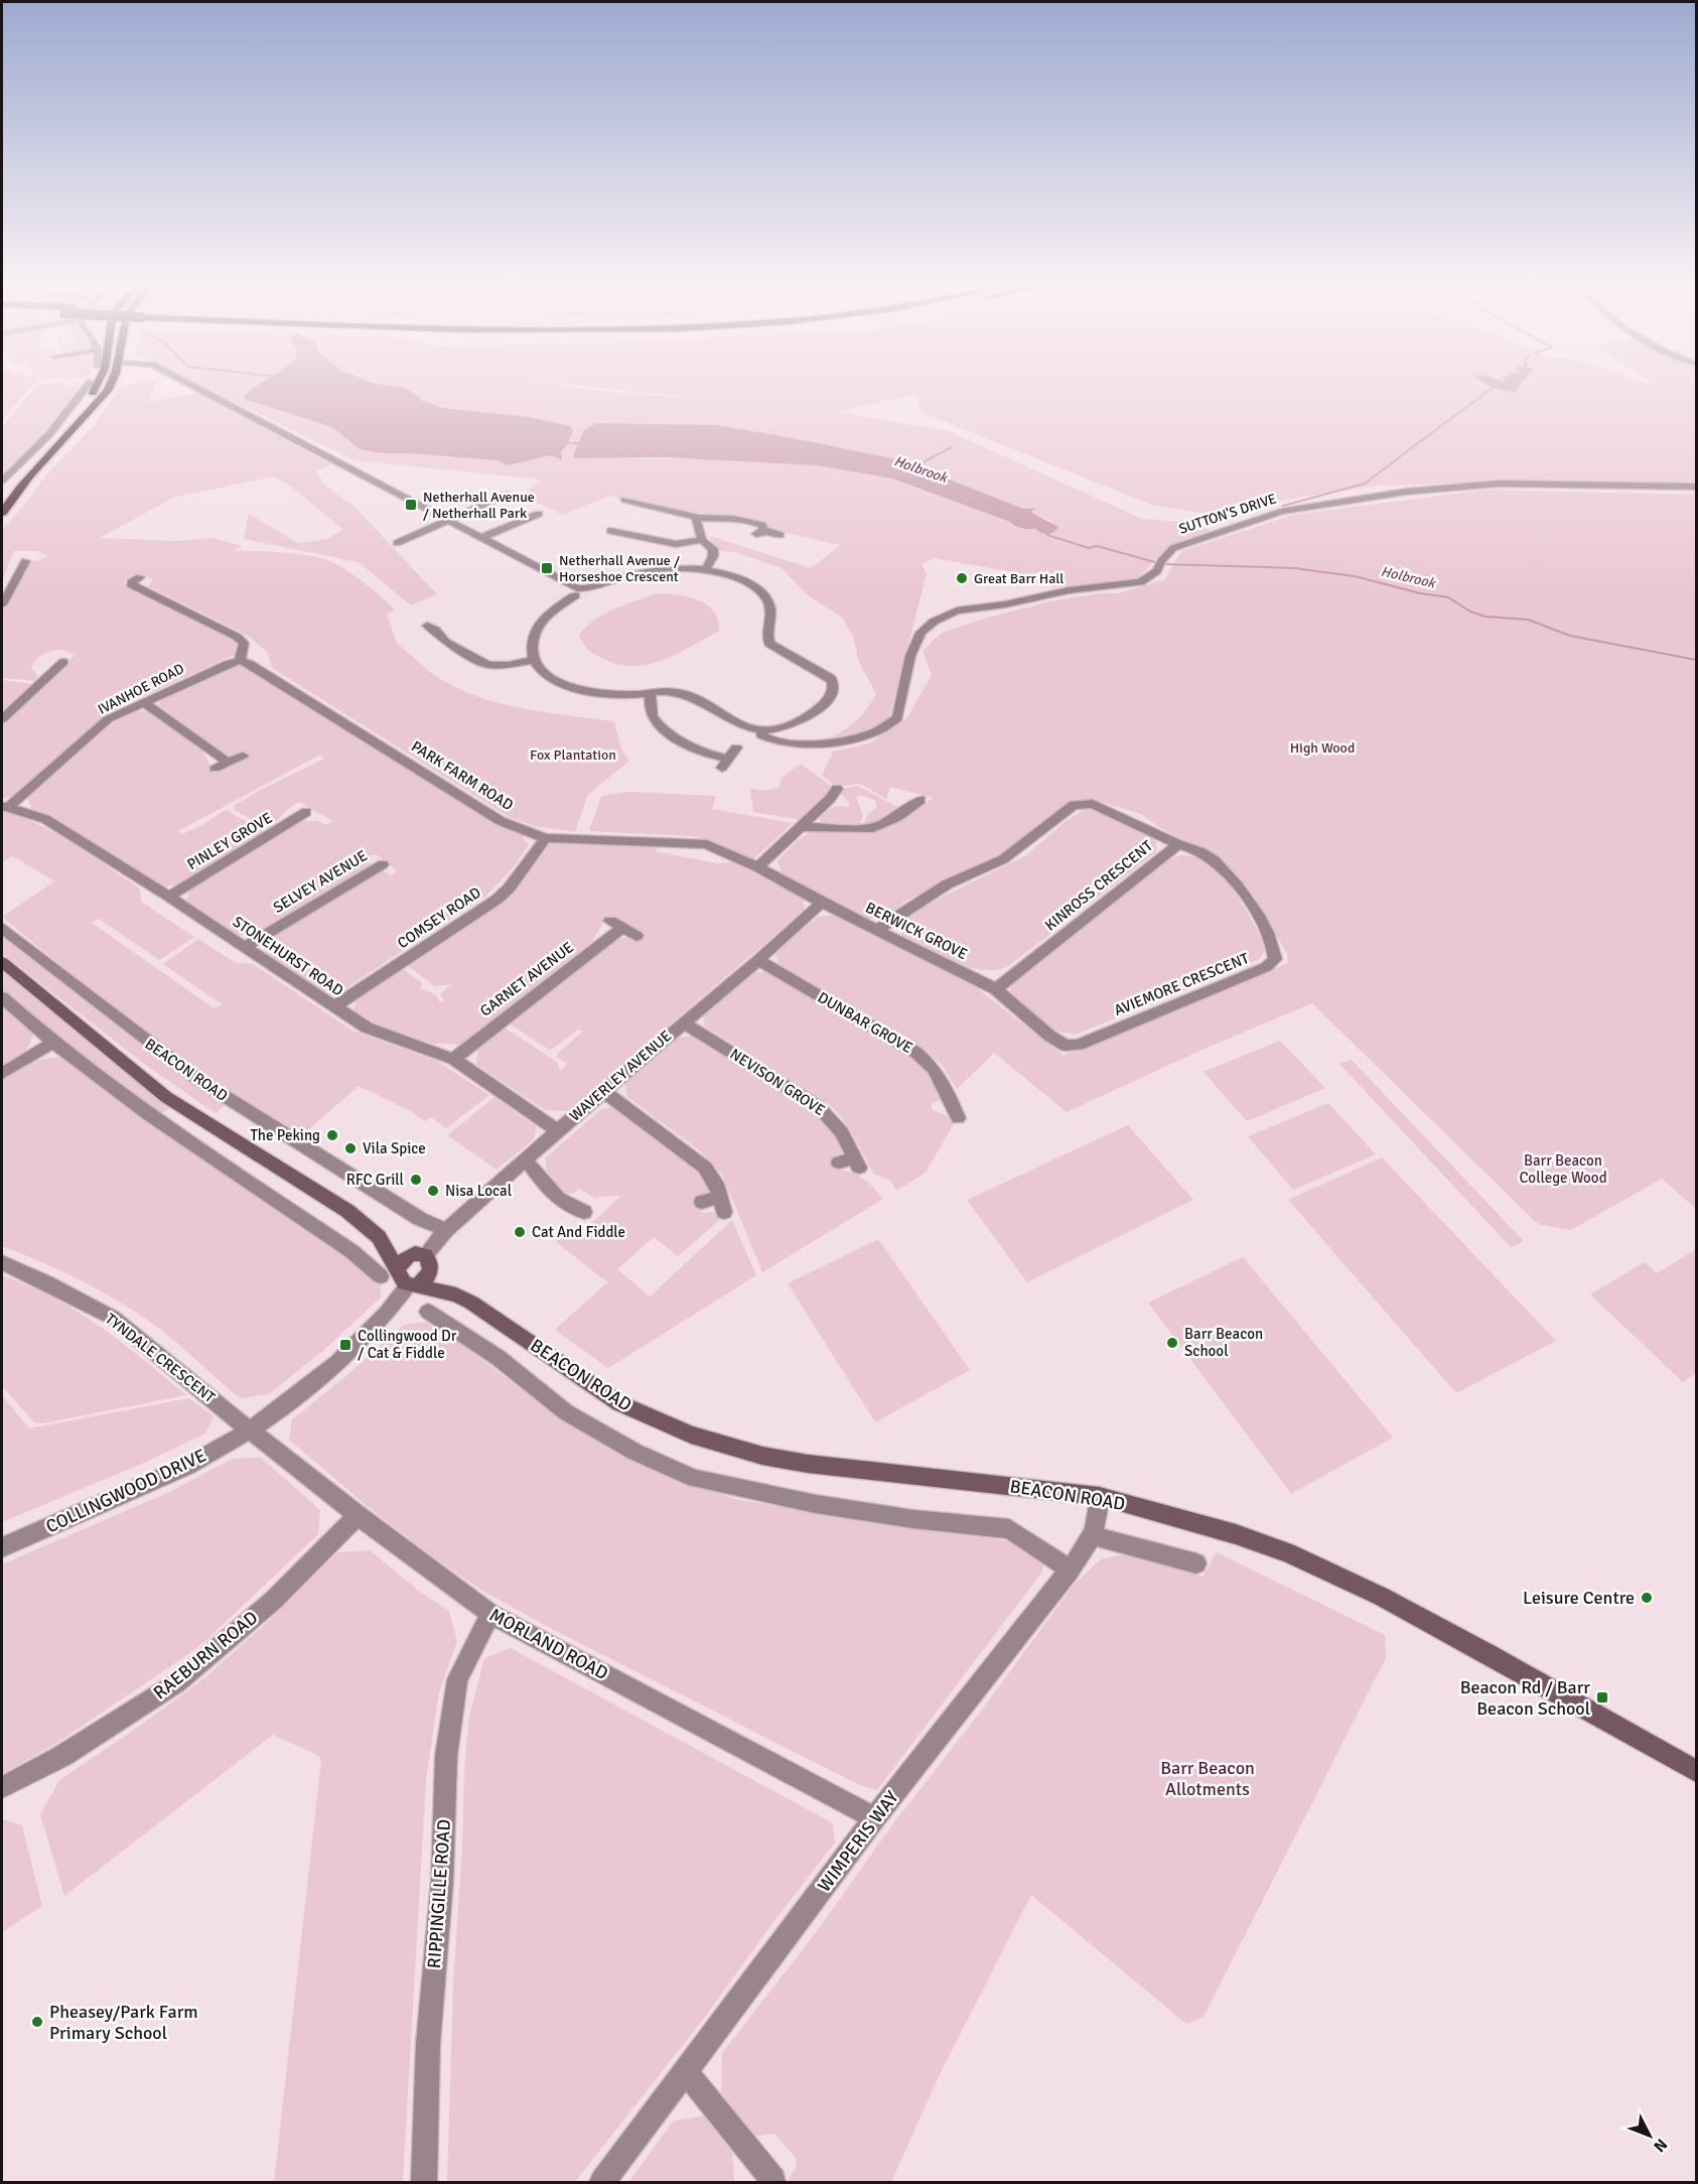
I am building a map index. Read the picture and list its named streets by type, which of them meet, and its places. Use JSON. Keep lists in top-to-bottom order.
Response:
{
  "streets": {
    "main road": ["BEACON ROAD"],
    "street": [
      "SUTTON'S DRIVE",
      "IVANHOE ROAD",
      "PARK FARM ROAD",
      "PINLEY GROVE",
      "SELVEY AVENUE",
      "KINROSS CRESCENT",
      "COMSEY ROAD",
      "BERWICK GROVE",
      "STONEHURST ROAD",
      "GARNET AVENUE",
      "AVIEMORE CRESCENT",
      "DUNBAR GROVE",
      "WAVERLEY AVENUE",
      "NEVISON GROVE",
      "TYNDALE CRESCENT",
      "COLLINGWOOD DRIVE",
      "MORLAND ROAD",
      "RAEBURN ROAD",
      "WIMPERIS WAY",
      "RIPPINGILLE ROAD"
    ]
  },
  "crossings": [
    ["IVANHOE ROAD", "PARK FARM ROAD"],
    ["IVANHOE ROAD", "STONEHURST ROAD"],
    ["PARK FARM ROAD", "COMSEY ROAD"],
    ["PARK FARM ROAD", "BERWICK GROVE"],
    ["PARK FARM ROAD", "WAVERLEY AVENUE"],
    ["PINLEY GROVE", "STONEHURST ROAD"],
    ["SELVEY AVENUE", "STONEHURST ROAD"],
    ["KINROSS CRESCENT", "BERWICK GROVE"],
    ["KINROSS CRESCENT", "AVIEMORE CRESCENT"],
    ["COMSEY ROAD", "STONEHURST ROAD"],
    ["BERWICK GROVE", "AVIEMORE CRESCENT"],
    ["BERWICK GROVE", "WAVERLEY AVENUE"],
    ["STONEHURST ROAD", "GARNET AVENUE"],
    ["STONEHURST ROAD", "WAVERLEY AVENUE"],
    ["DUNBAR GROVE", "WAVERLEY AVENUE"],
    ["BEACON ROAD", "WAVERLEY AVENUE"],
    ["BEACON ROAD", "COLLINGWOOD DRIVE"],
    ["BEACON ROAD", "WIMPERIS WAY"],
    ["WAVERLEY AVENUE", "NEVISON GROVE"],
    ["WAVERLEY AVENUE", "COLLINGWOOD DRIVE"],
    ["TYNDALE CRESCENT", "COLLINGWOOD DRIVE"],
    ["TYNDALE CRESCENT", "MORLAND ROAD"],
    ["COLLINGWOOD DRIVE", "MORLAND ROAD"],
    ["MORLAND ROAD", "RAEBURN ROAD"],
    ["MORLAND ROAD", "WIMPERIS WAY"],
    ["MORLAND ROAD", "RIPPINGILLE ROAD"]
  ],
  "water": ["Holbrook"],
  "parks": [
    "High Wood",
    "Fox Plantation",
    "Barr Beacon College Wood",
    "Barr Beacon Allotments"
  ],
  "places": {
    "transit": [
      "Netherhall Avenue / Netherhall Park",
      "Netherhall Avenue / Horseshoe Crescent",
      "Collingwood Dr / Cat & Fiddle",
      "Beacon Rd / Barr Beacon School"
    ],
    "other": [
      "Great Barr Hall",
      "The Peking",
      "Vila Spice",
      "RFC Grill",
      "Nisa Local",
      "Cat And Fiddle",
      "Barr Beacon School",
      "Leisure Centre",
      "Pheasey/Park Farm Primary School"
    ]
  },
  "north": "bottom right"
}
